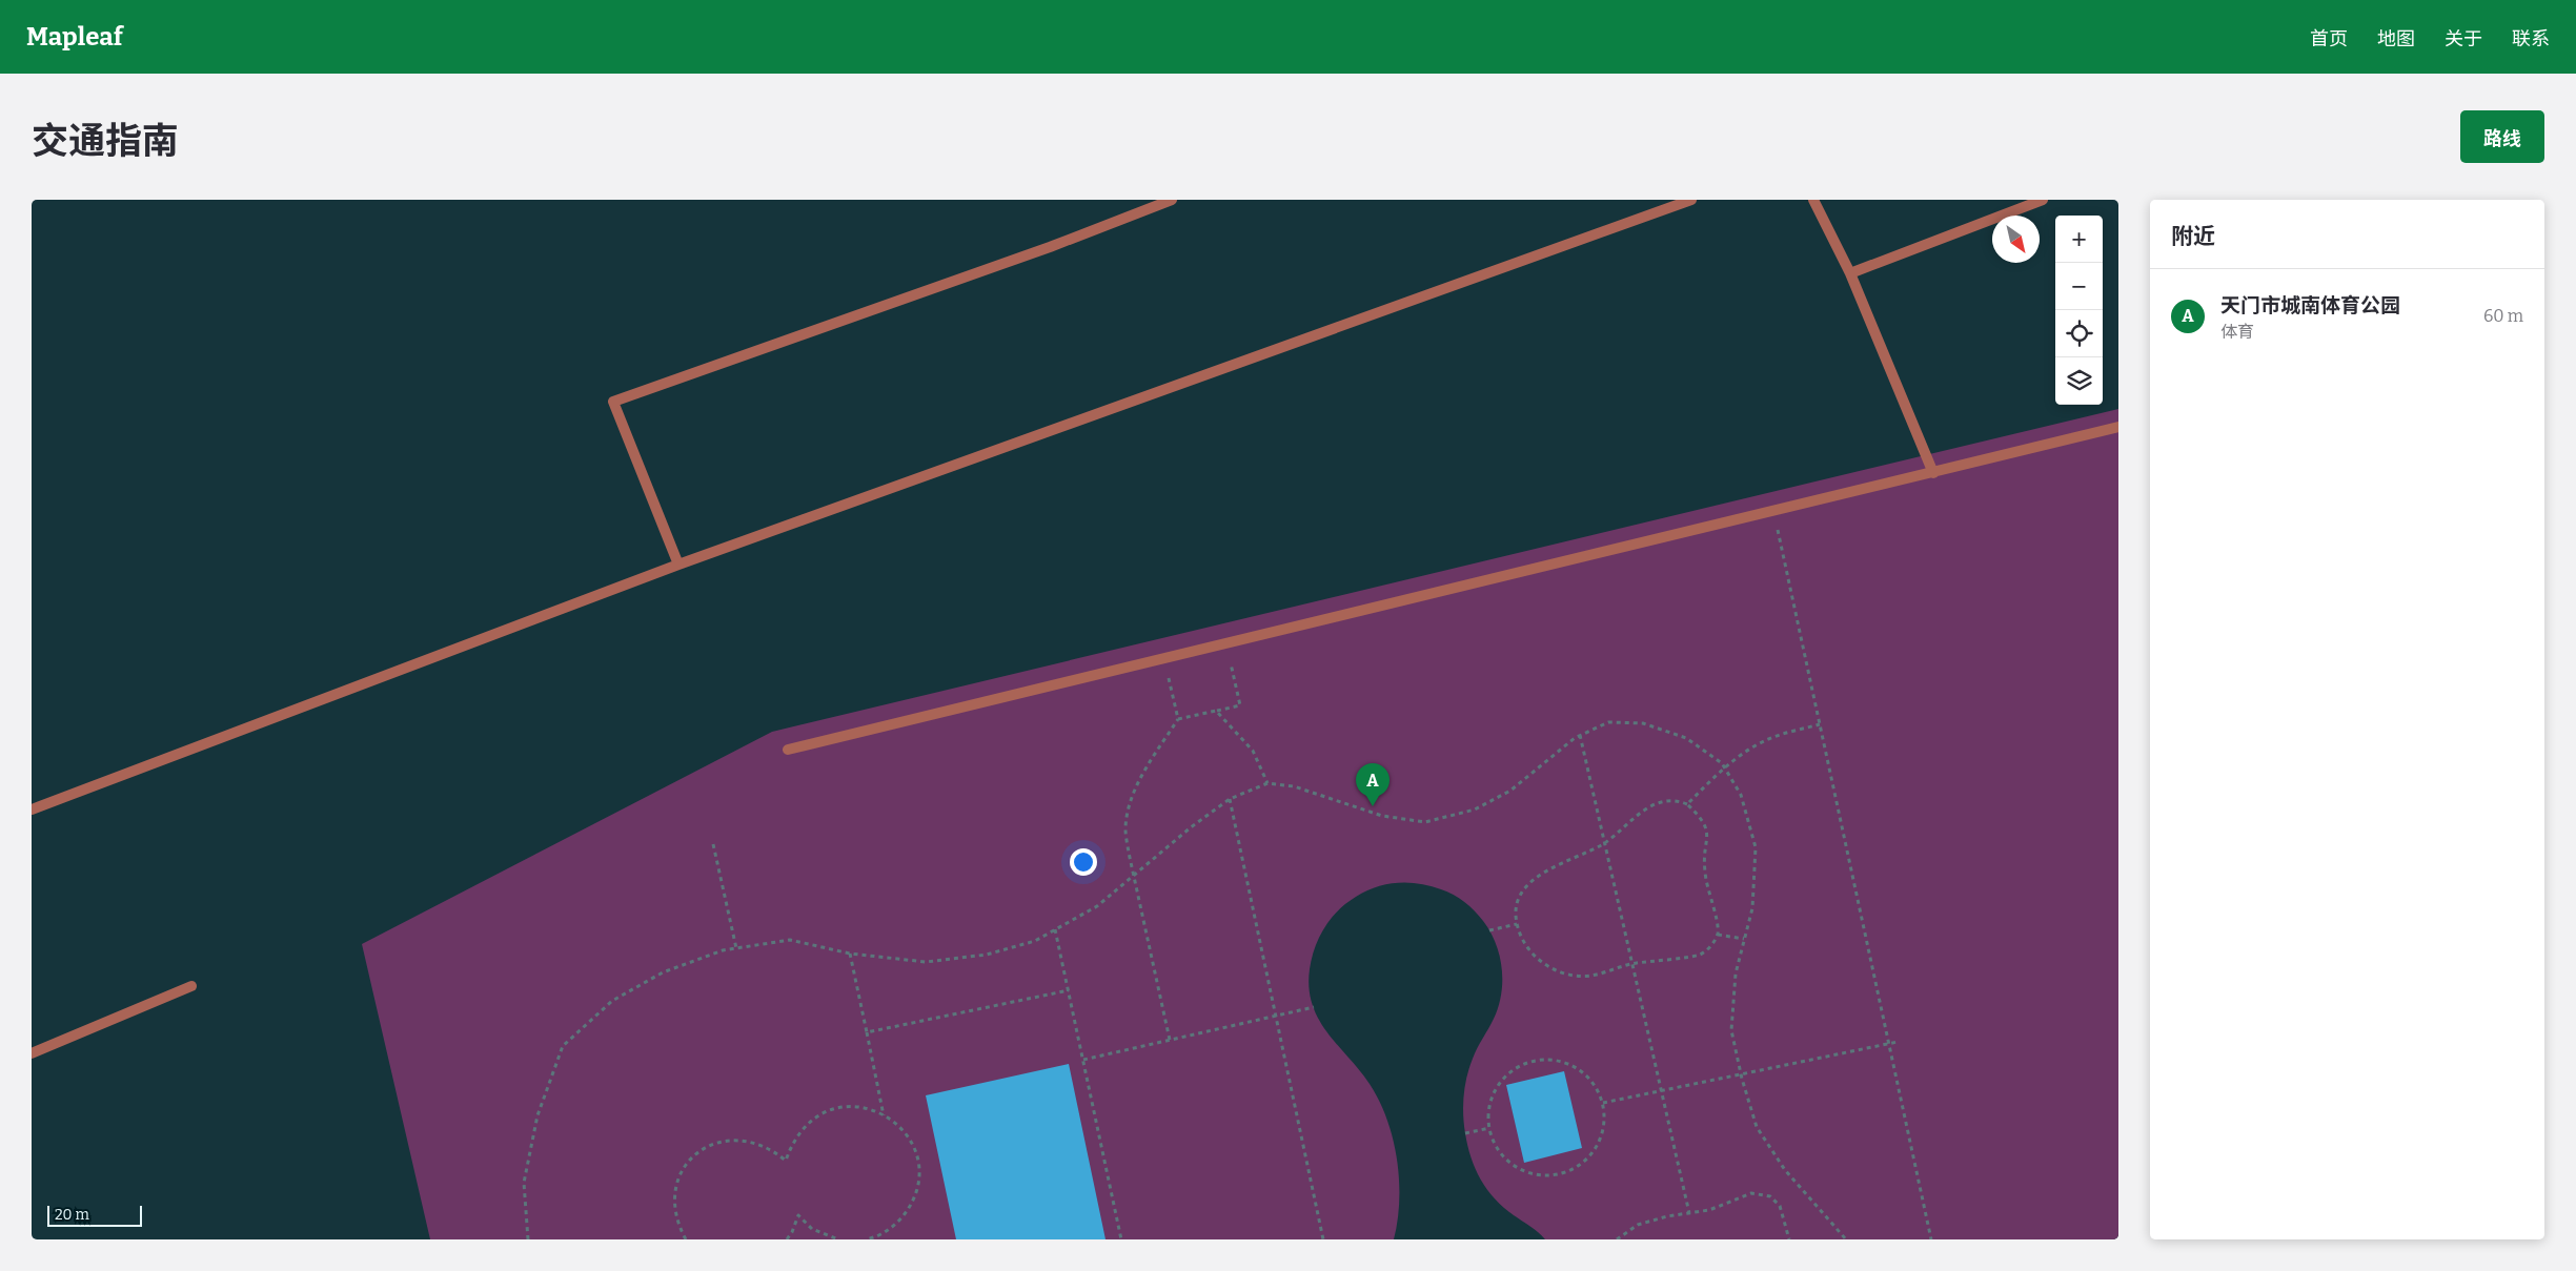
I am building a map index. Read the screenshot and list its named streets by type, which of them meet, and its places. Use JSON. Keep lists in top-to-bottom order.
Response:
{
  "scale_bar": "20 m",
  "north": "bottom right",
  "page": {
    "header": "Mapleaf",
    "nav": [
      "首页",
      "地图",
      "关于",
      "联系"
    ],
    "title": "交通指南",
    "buttons": "路线",
    "heading": "附近",
    "map_buttons": ["+", "−"],
    "list": [
      {
        "mark": "A",
        "name": "天门市城南体育公园",
        "note": "体育",
        "value": "60 m"
      }
    ],
    "pins": "A",
    "scale": "20 m"
  }
}
